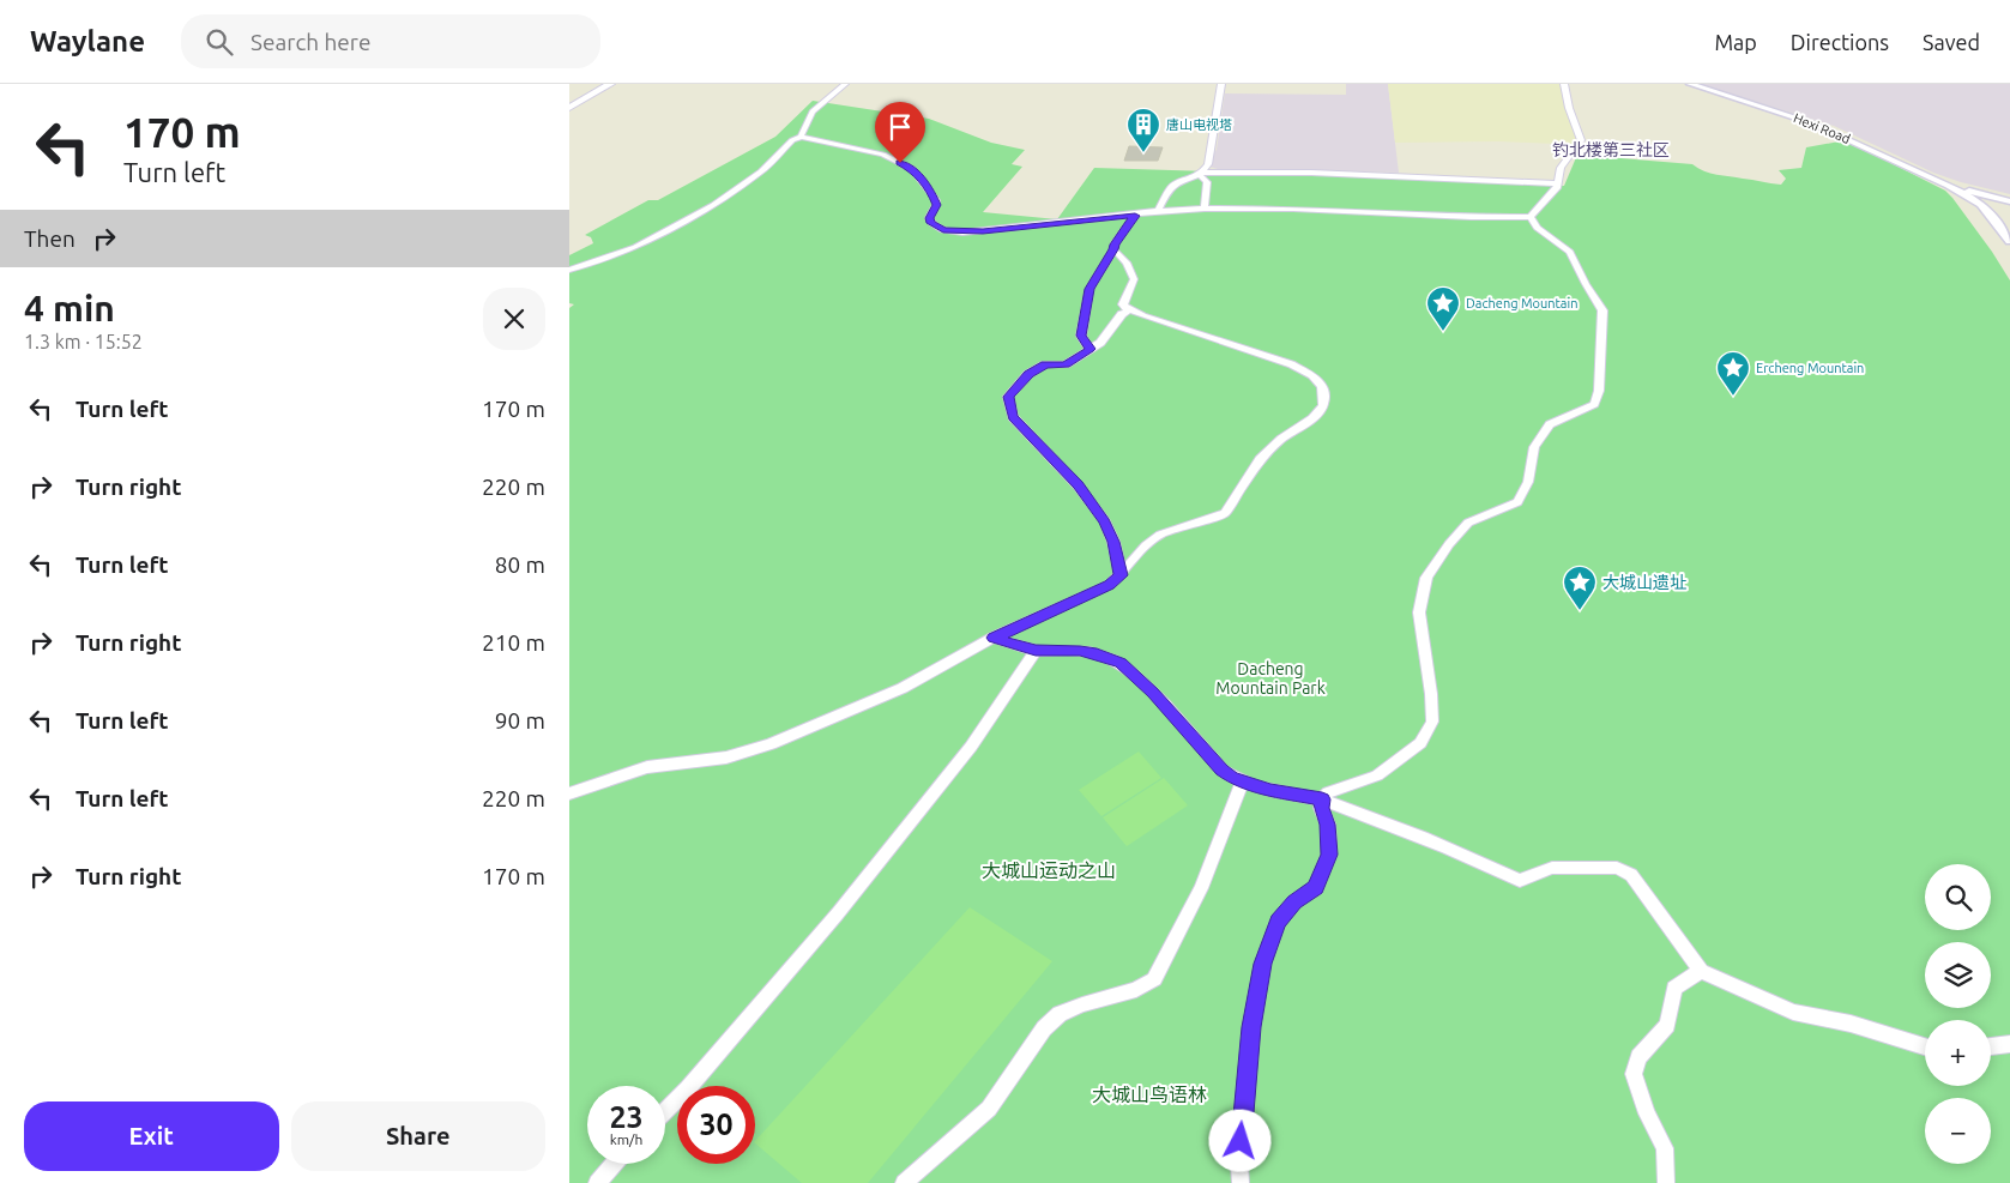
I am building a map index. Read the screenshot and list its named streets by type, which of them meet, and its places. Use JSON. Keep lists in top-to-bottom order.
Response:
{
  "streets": {
    "street": ["Hexi Road"]
  },
  "districts": ["钓北楼第三社区"],
  "parks": ["Dacheng Mountain Park", "大城山运动之山", "大城山鸟语林"],
  "places": {
    "building": ["唐山电视塔"],
    "place": ["Dacheng Mountain", "Ercheng Mountain", "大城山遗址"]
  },
  "page": {
    "header": "Waylane",
    "search": "Search here",
    "nav": ["Map", "Directions", "Saved"],
    "turn": ["170 m", "Turn left"],
    "then": "Then",
    "heading": ["4 min", "1.3 km · 15:52"],
    "list": [
      {
        "name": "Turn left",
        "value": "170 m"
      },
      {
        "name": "Turn right",
        "value": "220 m"
      },
      {
        "name": "Turn left",
        "value": "80 m"
      },
      {
        "name": "Turn right",
        "value": "210 m"
      },
      {
        "name": "Turn left",
        "value": "90 m"
      },
      {
        "name": "Turn left",
        "value": "220 m"
      },
      {
        "name": "Turn right",
        "value": "170 m"
      }
    ],
    "map_buttons": ["+", "−"],
    "speed": "23 km/h",
    "limit": "30",
    "buttons": ["Exit", "Share"]
  }
}
